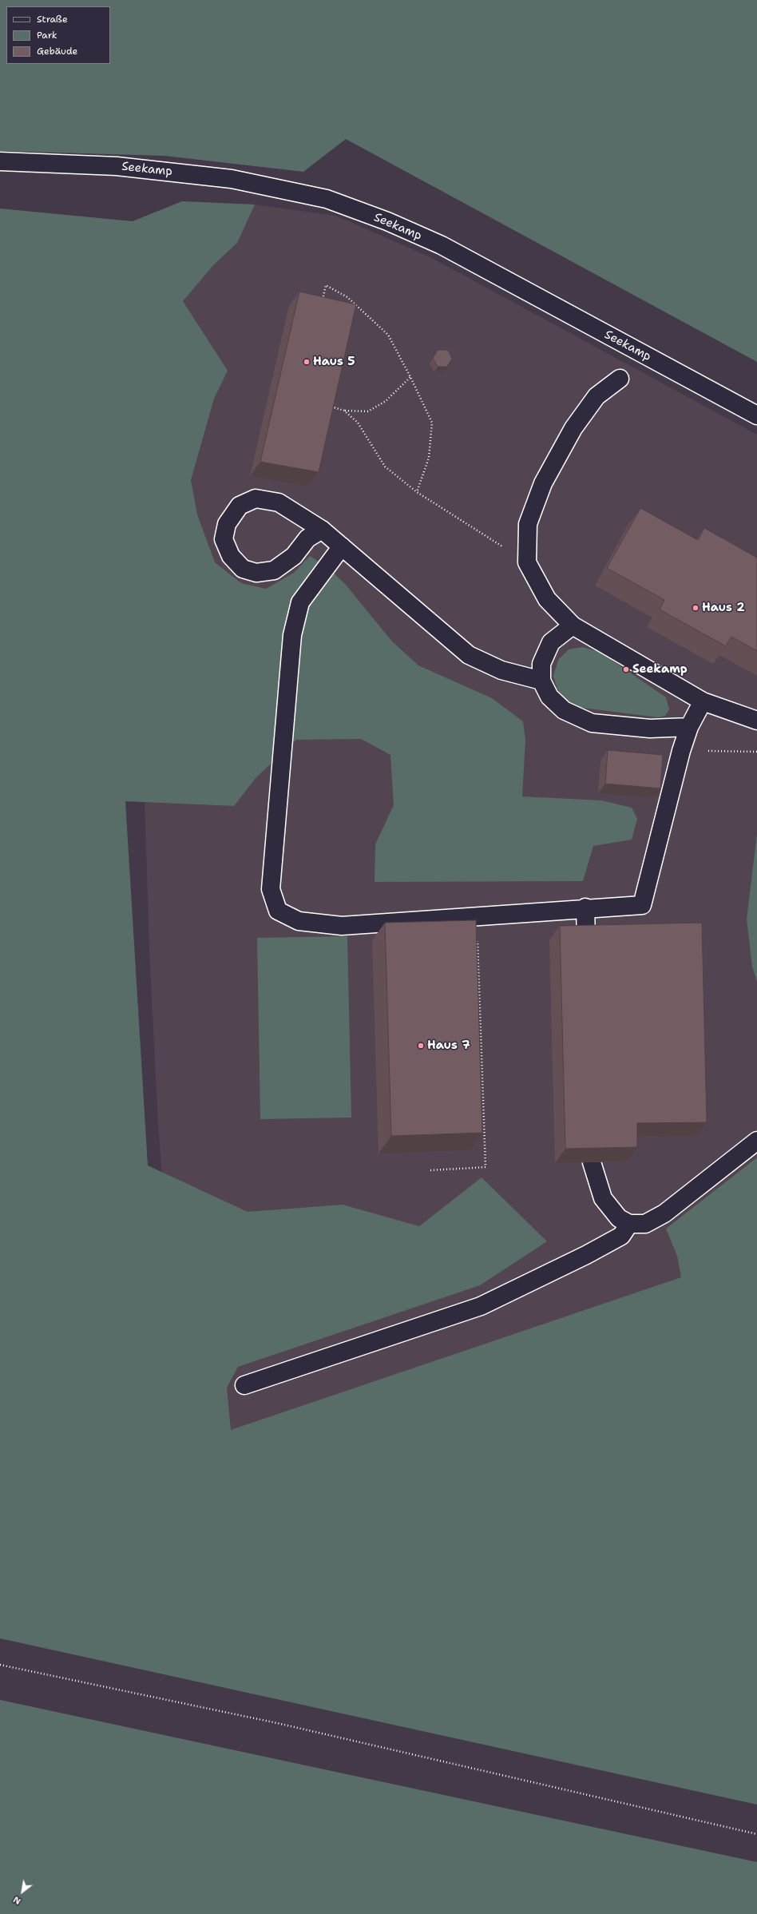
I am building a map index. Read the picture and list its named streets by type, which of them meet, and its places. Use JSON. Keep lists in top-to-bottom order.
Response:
{
  "streets": {
    "street": ["Seekamp"]
  },
  "places": [
    "Haus 5",
    "Haus 2",
    "Seekamp",
    "Haus 7"
  ],
  "legend": ["Straße", "Park", "Gebäude"],
  "north": "bottom left"
}
